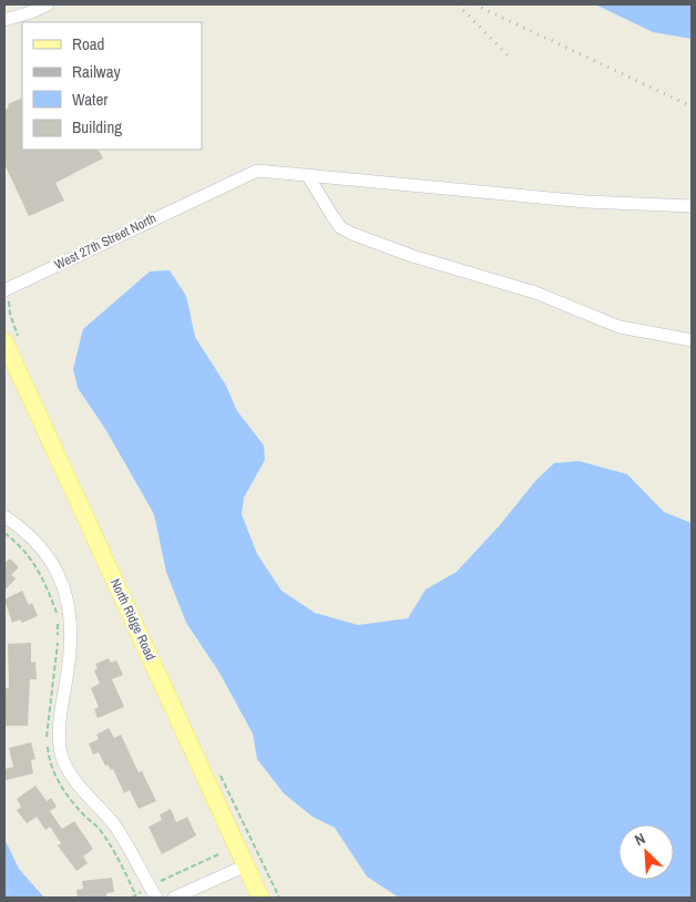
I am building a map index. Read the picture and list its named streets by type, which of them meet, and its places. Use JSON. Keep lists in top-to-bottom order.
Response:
{
  "streets": {
    "main road": ["North Ridge Road"],
    "street": ["West 27th Street North"]
  },
  "legend": [
    "Road",
    "Railway",
    "Water",
    "Building"
  ],
  "north": "top left"
}
